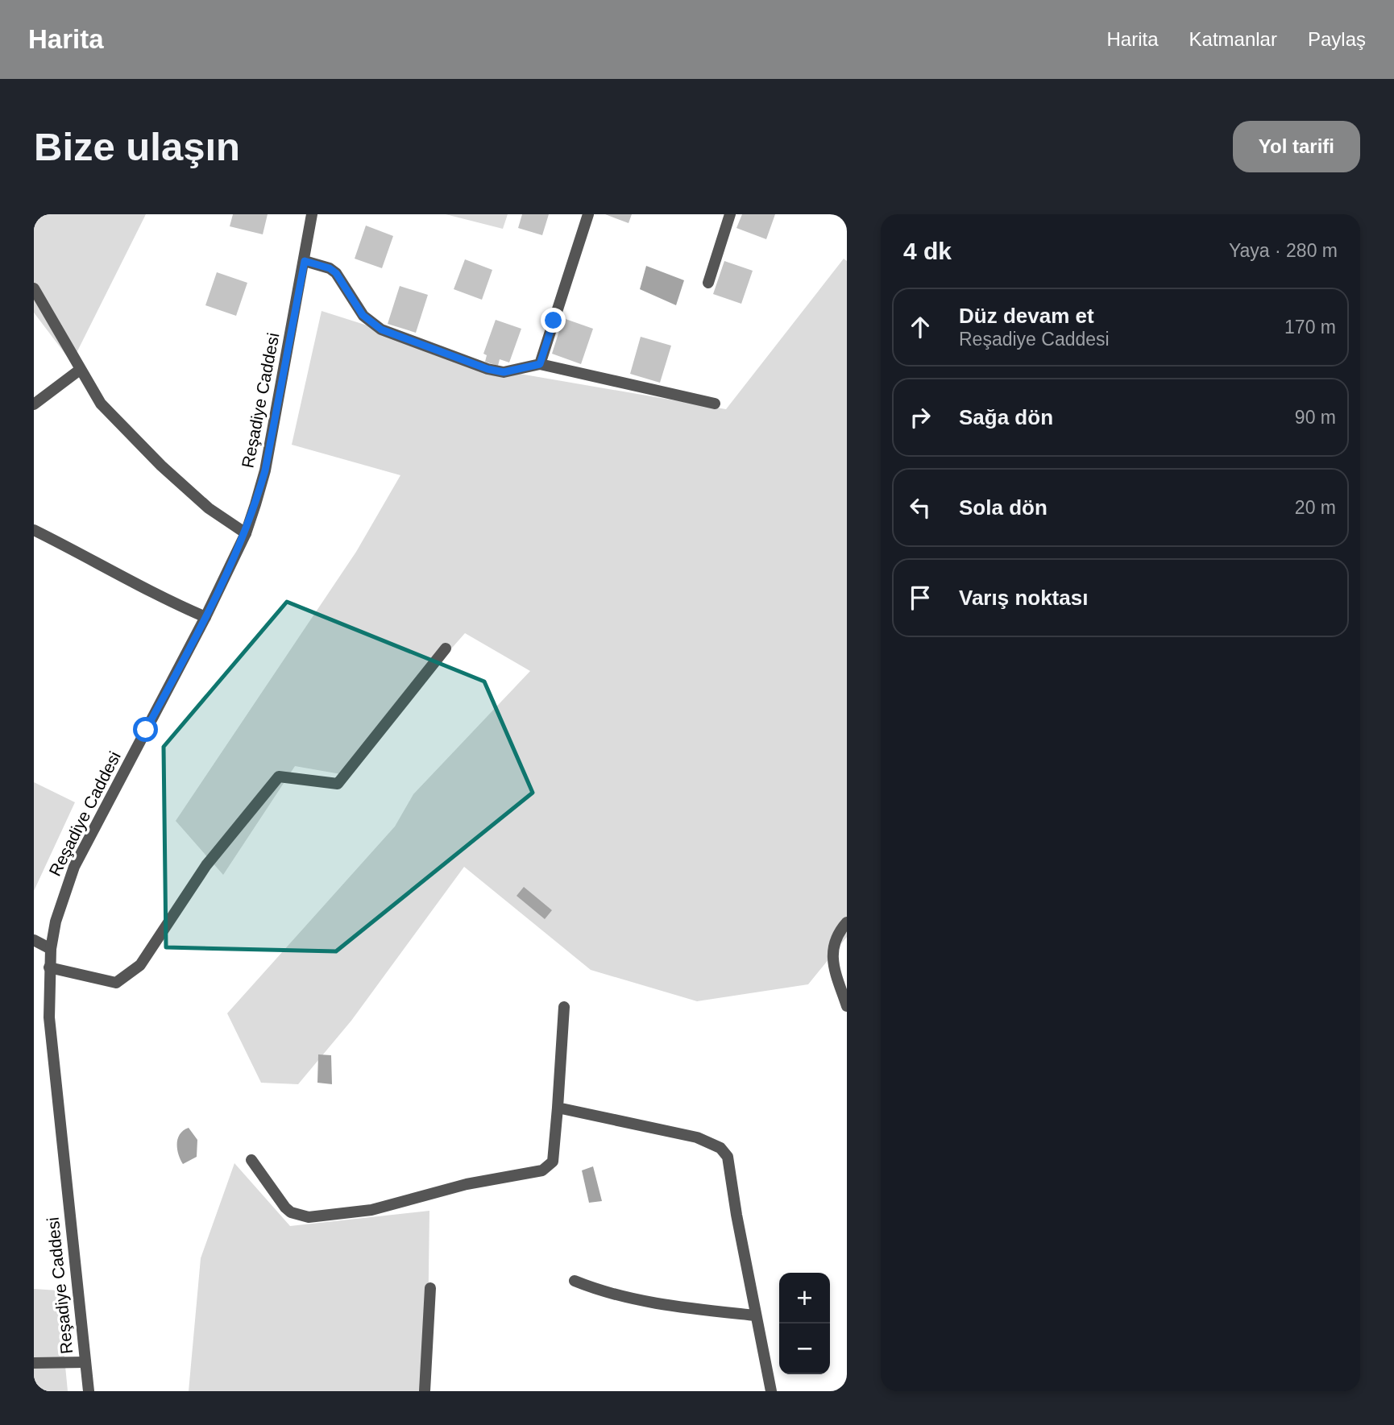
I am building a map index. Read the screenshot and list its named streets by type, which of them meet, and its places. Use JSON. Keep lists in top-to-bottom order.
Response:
{
  "streets": {
    "street": ["Reşadiye Caddesi"]
  },
  "page": {
    "header": "Harita",
    "nav": ["Harita", "Katmanlar", "Paylaş"],
    "buttons": "Yol tarifi",
    "title": "Bize ulaşın",
    "heading": ["4 dk", "Yaya · 280 m"],
    "list": [
      ["Düz devam et", "Reşadiye Caddesi", "170 m"],
      ["Sağa dön", "90 m"],
      ["Sola dön", "20 m"],
      "Varış noktası"
    ],
    "map_buttons": ["+", "−"]
  }
}
